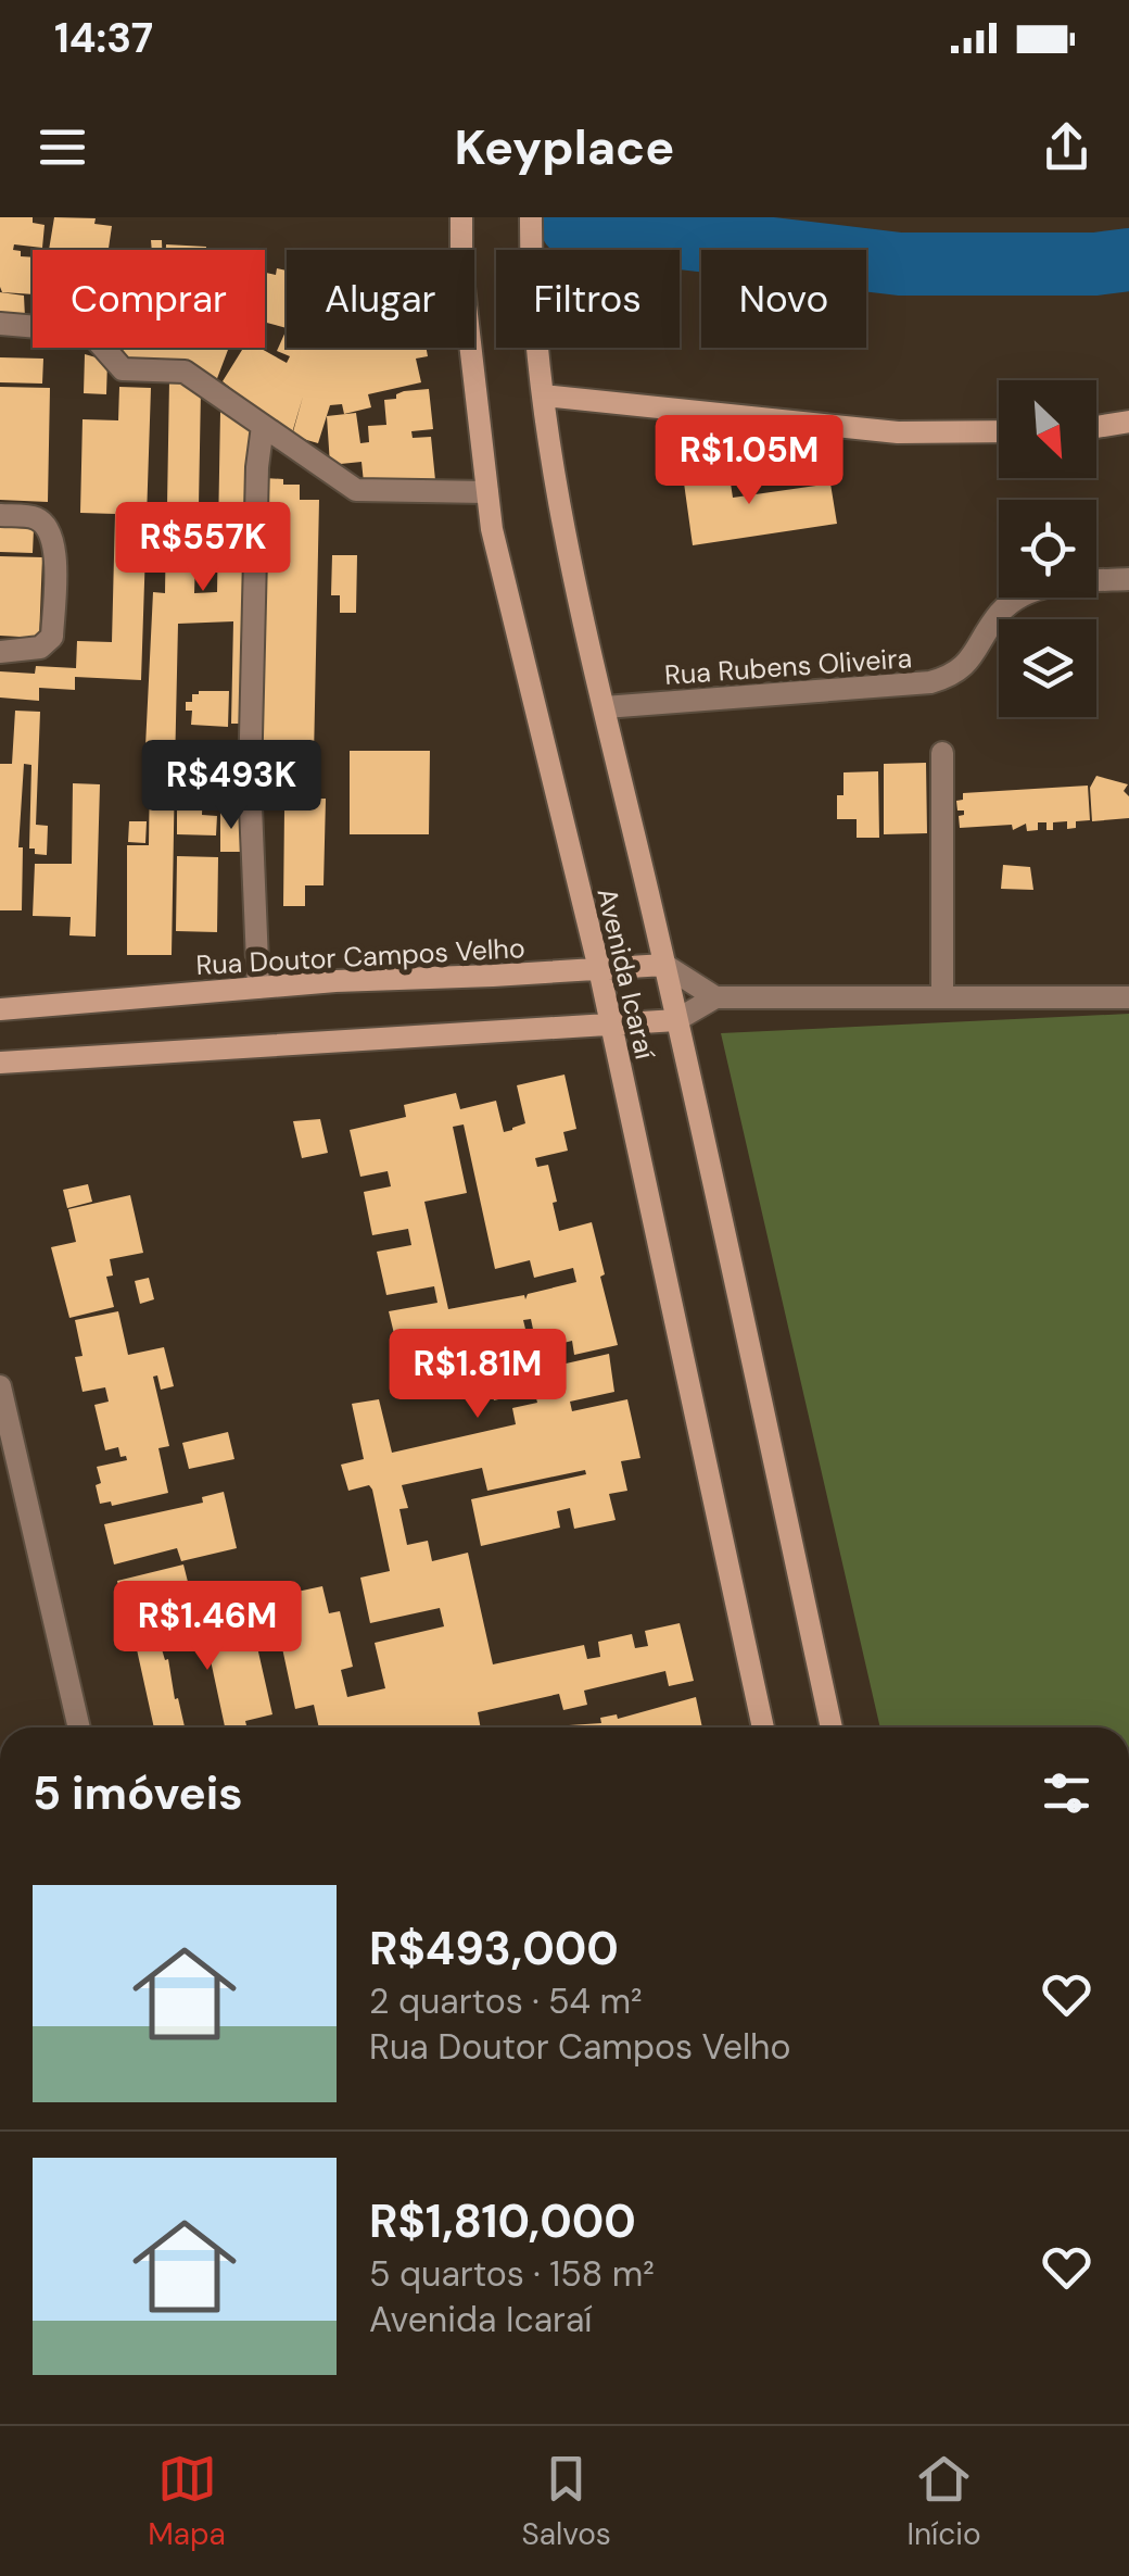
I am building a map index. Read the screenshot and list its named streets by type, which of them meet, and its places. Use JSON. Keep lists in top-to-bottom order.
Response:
{
  "streets": {
    "main road": ["Rua Doutor Campos Velho", "Avenida Icaraí"],
    "street": ["Rua Rubens Oliveira"]
  },
  "crossings": [
    ["Rua Rubens Oliveira", "Avenida Icaraí"],
    ["Rua Doutor Campos Velho", "Avenida Icaraí"]
  ],
  "north": "bottom right",
  "page": {
    "status": "14:37",
    "header": "Keyplace",
    "chip": [
      "Comprar",
      "Alugar",
      "Filtros",
      "Novo"
    ],
    "price": [
      "R$1.05M",
      "R$557K",
      "R$493K",
      "R$1.81M",
      "R$1.46M"
    ],
    "heading": "5 imóveis",
    "list": [
      {
        "name": "R$493,000",
        "note": "2 quartos · 54 m² · Rua Doutor Campos Velho"
      },
      {
        "name": "R$1,810,000",
        "note": "5 quartos · 158 m² · Avenida Icaraí"
      }
    ],
    "tabs": ["Mapa", "Salvos", "Início"]
  }
}
